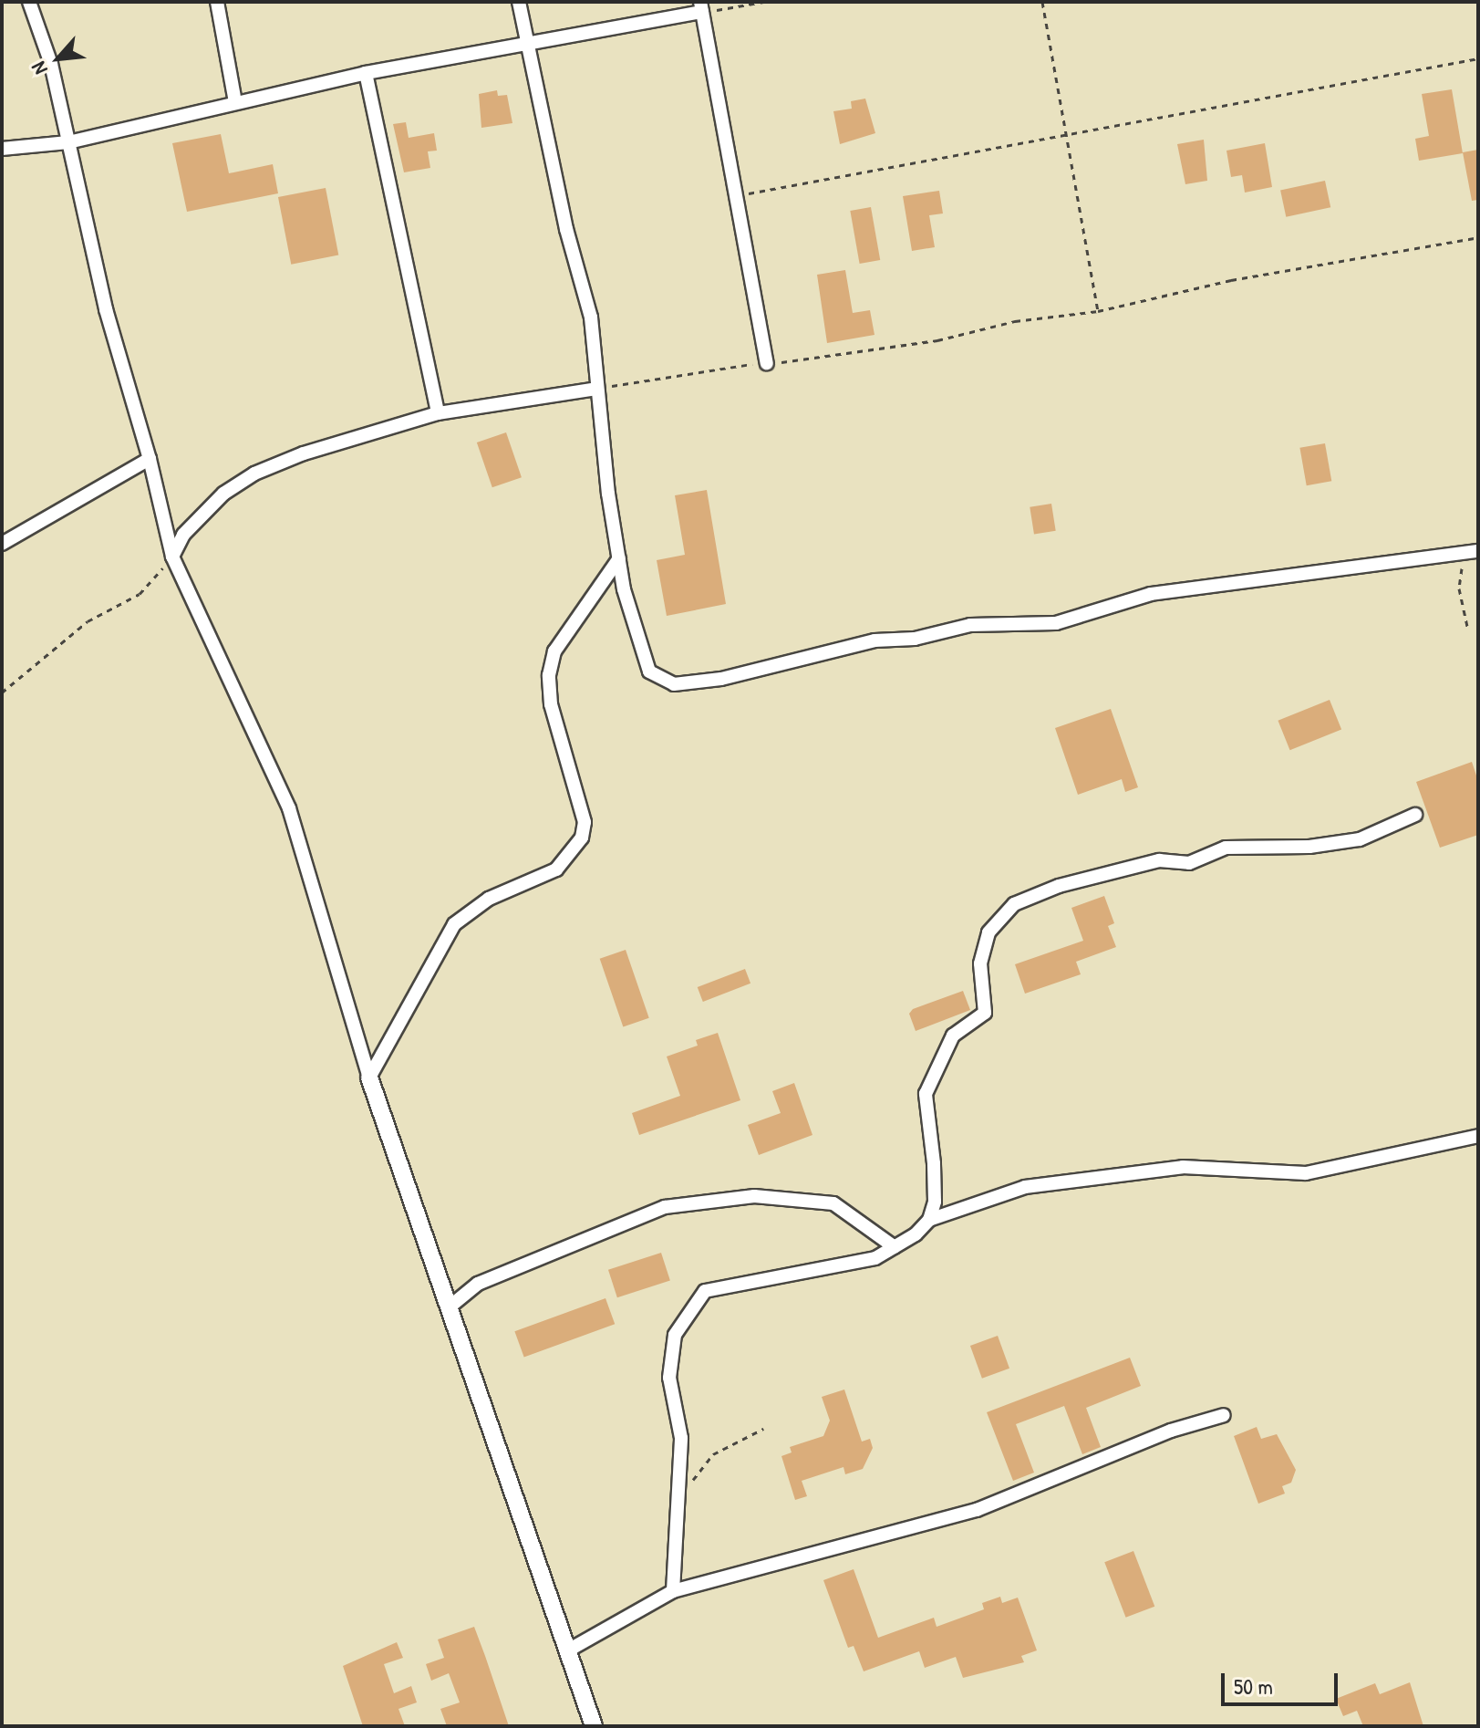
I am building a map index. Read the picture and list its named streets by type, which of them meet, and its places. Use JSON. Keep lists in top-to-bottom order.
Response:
{
  "scale_bar": "50 m",
  "north": "bottom left"
}
